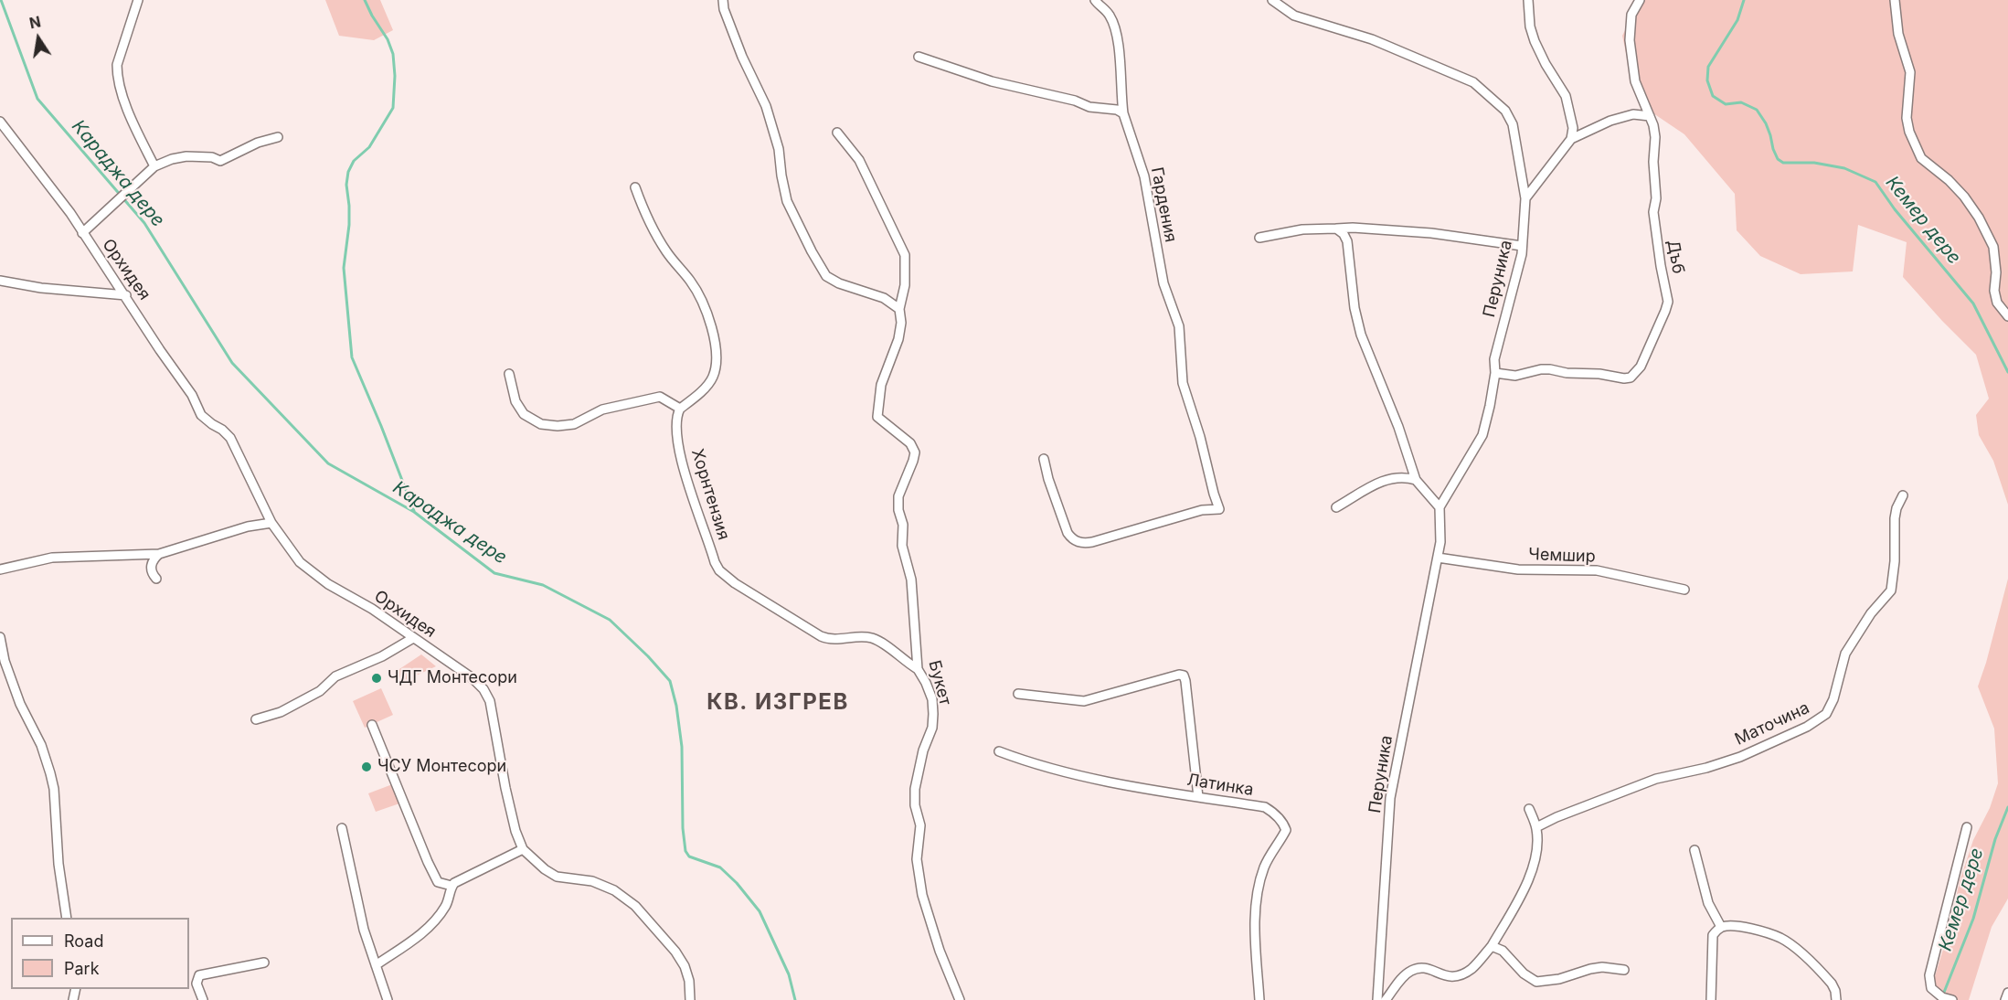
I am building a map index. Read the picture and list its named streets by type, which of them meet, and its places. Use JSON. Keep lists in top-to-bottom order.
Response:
{
  "streets": {
    "street": [
      "Гардения",
      "Дъб",
      "Орхидея",
      "Перуника",
      "Хорнтензия",
      "Чемшир",
      "Букет",
      "Маточина",
      "Латинка"
    ]
  },
  "crossings": [
    ["Дъб", "Перуника"],
    ["Перуника", "Чемшир"],
    ["Хорнтензия", "Букет"]
  ],
  "districts": ["КВ. ИЗГРЕВ"],
  "water": ["Караджа дере", "Кемер дере"],
  "places": ["ЧДГ Монтесори", "ЧСУ Монтесори"],
  "legend": ["Road", "Park"],
  "north": "top"
}
